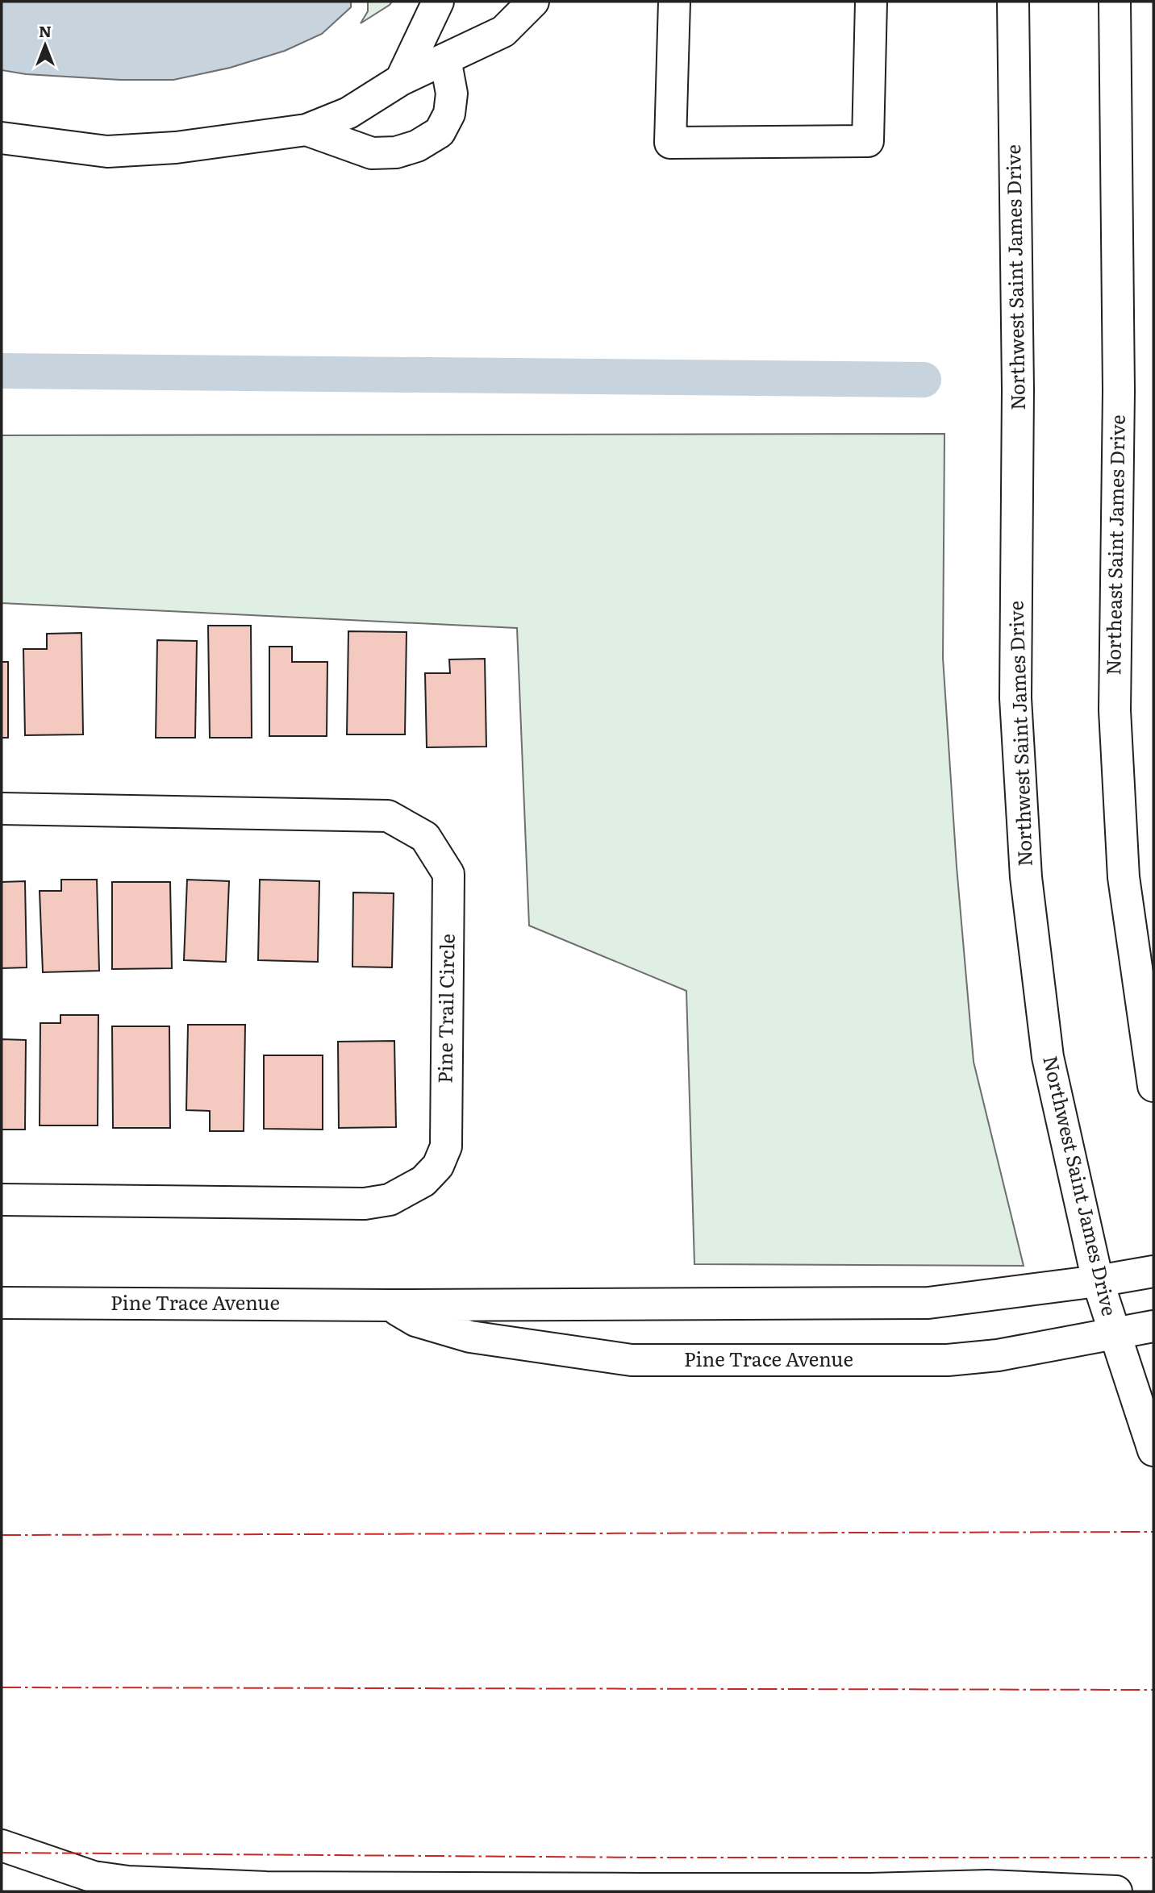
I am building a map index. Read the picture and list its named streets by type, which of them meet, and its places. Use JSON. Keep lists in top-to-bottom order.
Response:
{
  "streets": {
    "street": [
      "Northwest Saint James Drive",
      "Northeast Saint James Drive",
      "Pine Trail Circle",
      "Pine Trace Avenue"
    ]
  },
  "crossings": [
    ["Northwest Saint James Drive", "Pine Trace Avenue"]
  ],
  "north": "top"
}
